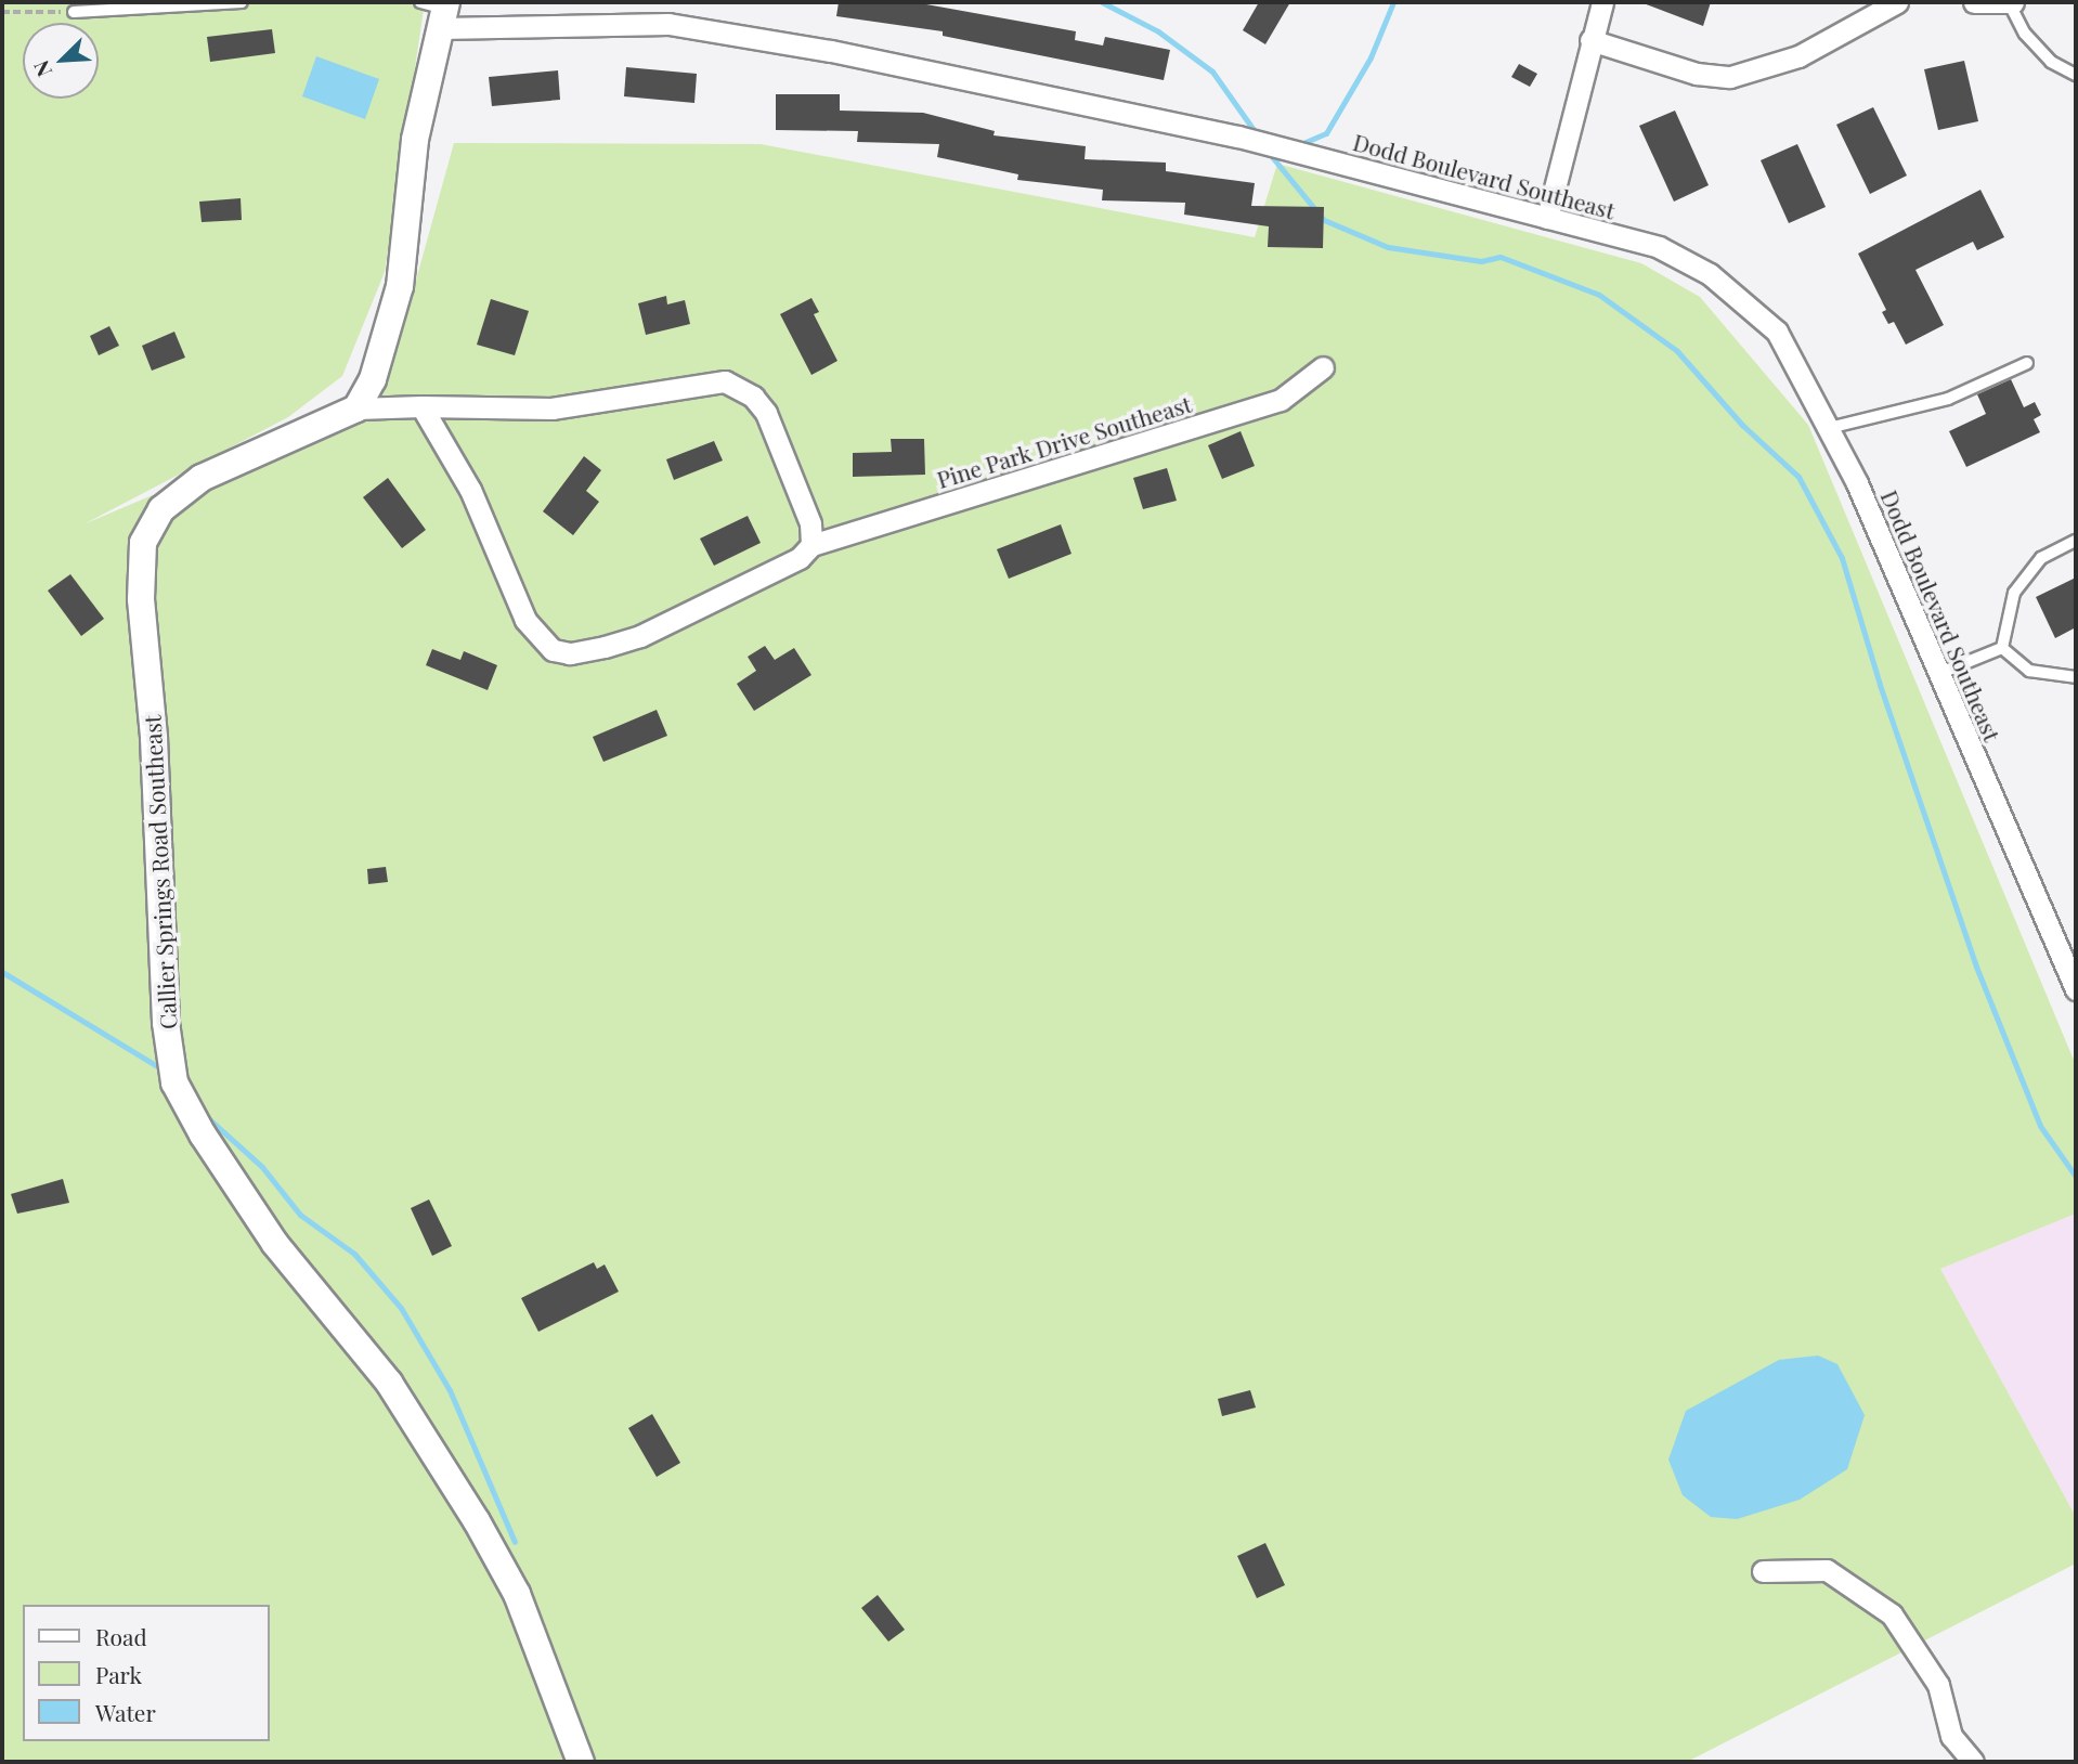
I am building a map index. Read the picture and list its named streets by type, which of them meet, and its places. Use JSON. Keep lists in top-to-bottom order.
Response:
{
  "streets": {
    "street": ["Dodd Boulevard Southeast", "Pine Park Drive Southeast", "Callier Springs Road Southeast"]
  },
  "legend": ["Road", "Park", "Water"],
  "north": "bottom left"
}
